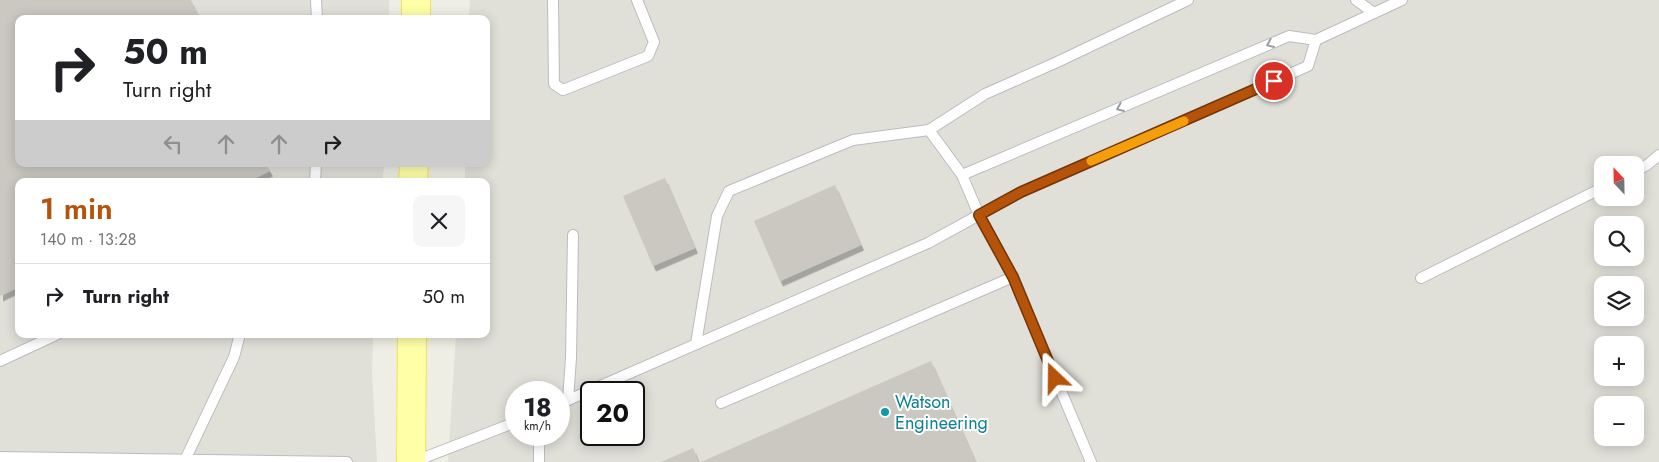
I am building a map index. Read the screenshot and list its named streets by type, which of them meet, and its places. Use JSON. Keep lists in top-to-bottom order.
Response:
{
  "places": ["Watson Engineering"],
  "north": "top",
  "page": {
    "turn": ["50 m", "Turn right"],
    "map_buttons": ["+", "−"],
    "heading": ["1 min", "140 m · 13:28"],
    "list": [
      {
        "name": "Turn right",
        "value": "50 m"
      }
    ],
    "speed": "18 km/h",
    "limit": "20"
  }
}
